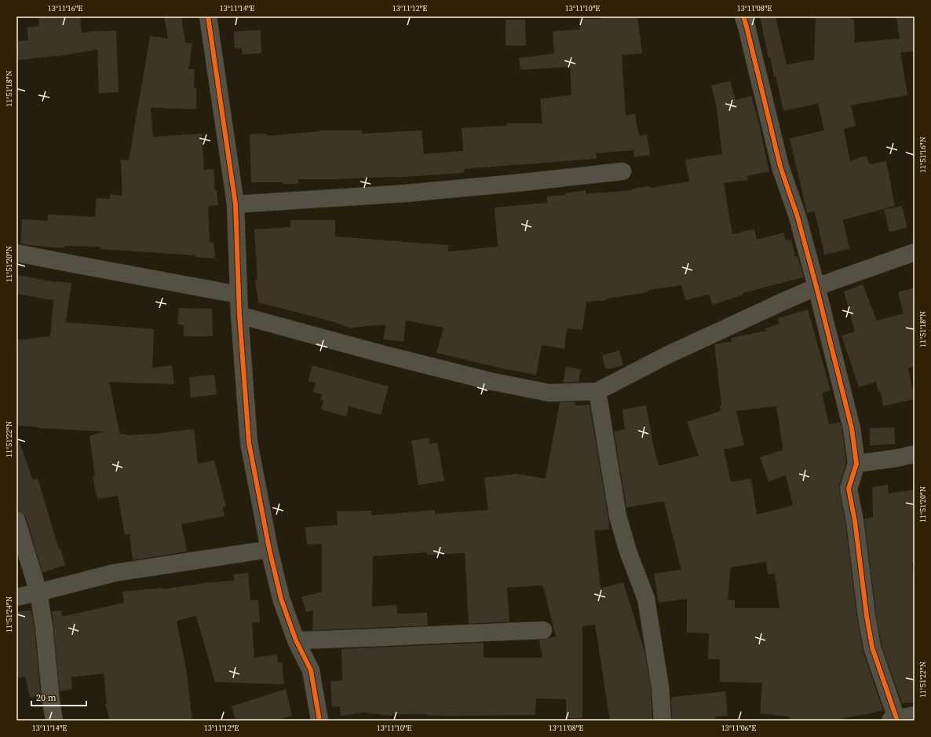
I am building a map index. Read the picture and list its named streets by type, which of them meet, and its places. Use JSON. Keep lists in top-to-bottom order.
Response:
{
  "scale_bar": "20 m",
  "coordinates": [
    "13°11'16\"E",
    "13°11'14\"E",
    "13°11'12\"E",
    "13°11'10\"E",
    "13°11'08\"E",
    "11°51'18\"N",
    "11°51'16\"N",
    "11°51'20\"N",
    "11°51'22\"N",
    "11°51'24\"N",
    "13°11'06\"E"
  ]
}
